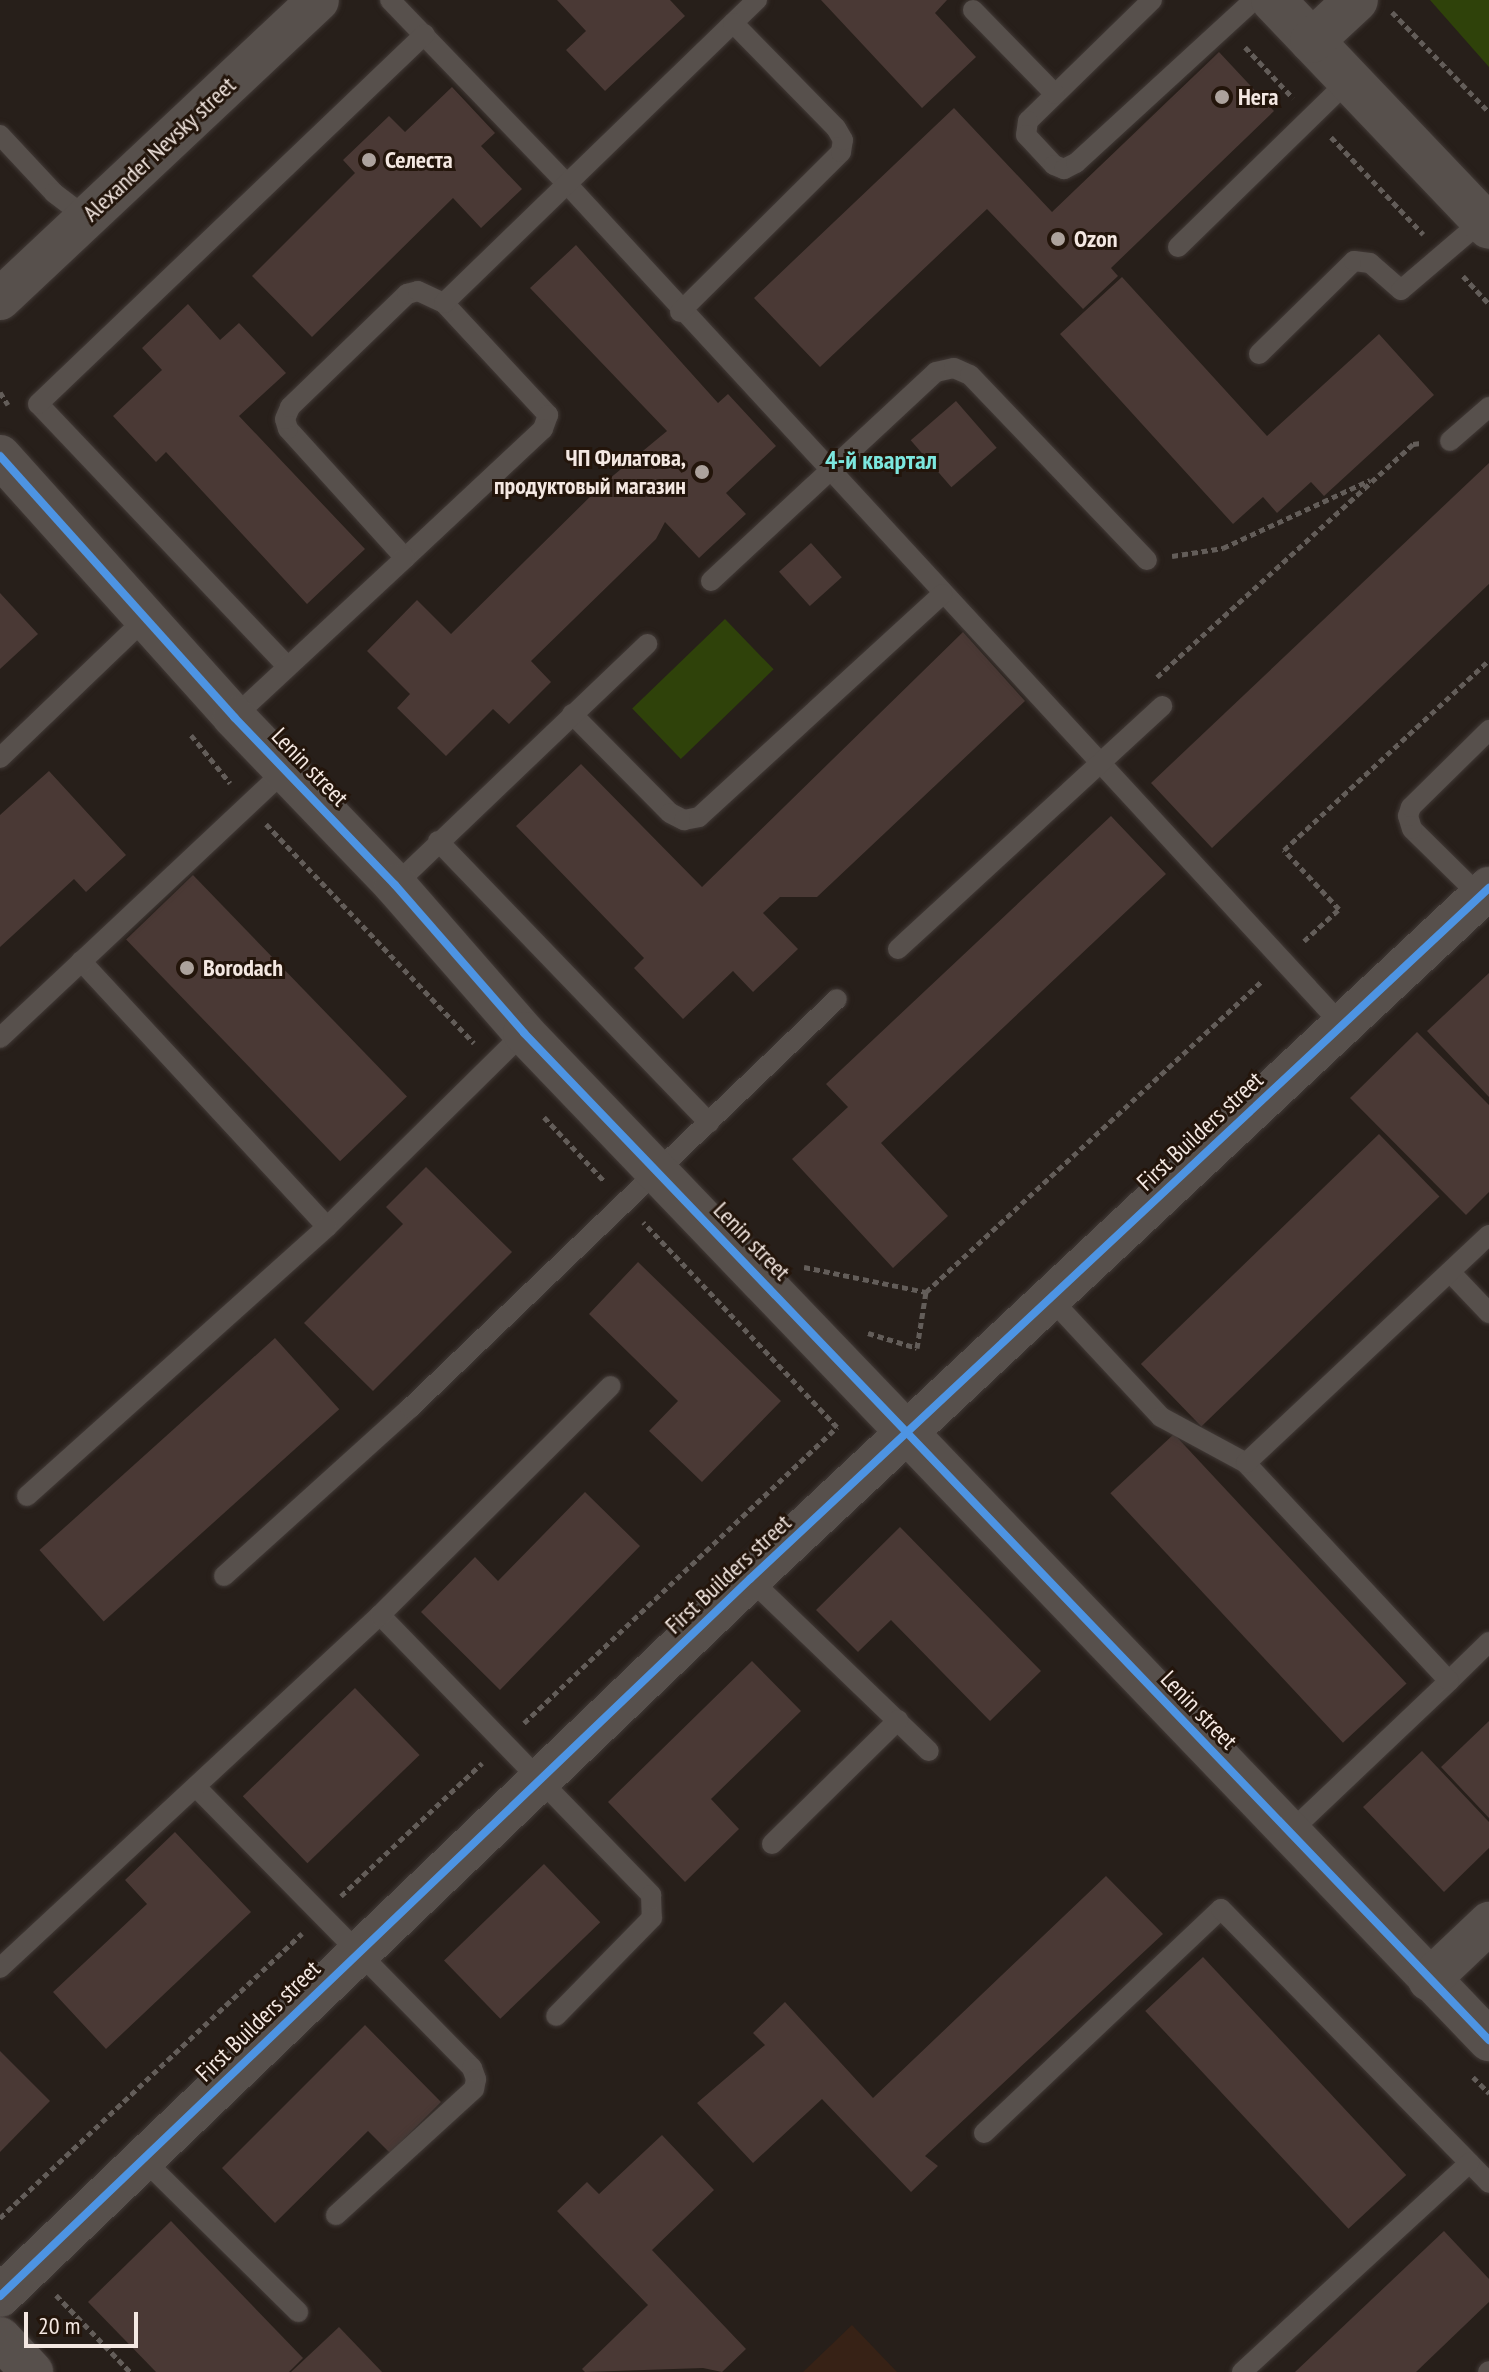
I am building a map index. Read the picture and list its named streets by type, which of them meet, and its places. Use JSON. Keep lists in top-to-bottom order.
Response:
{
  "streets": {
    "street": ["Alexander Nevsky street", "Lenin street", "First Builders street"]
  },
  "crossings": [
    ["Lenin street", "First Builders street"]
  ],
  "districts": ["4-й квартал"],
  "places": [
    "Нега",
    "Селеста",
    "Ozon",
    "ЧП Филатова, продуктовый магазин",
    "Borodach"
  ],
  "scale_bar": "20 m"
}
